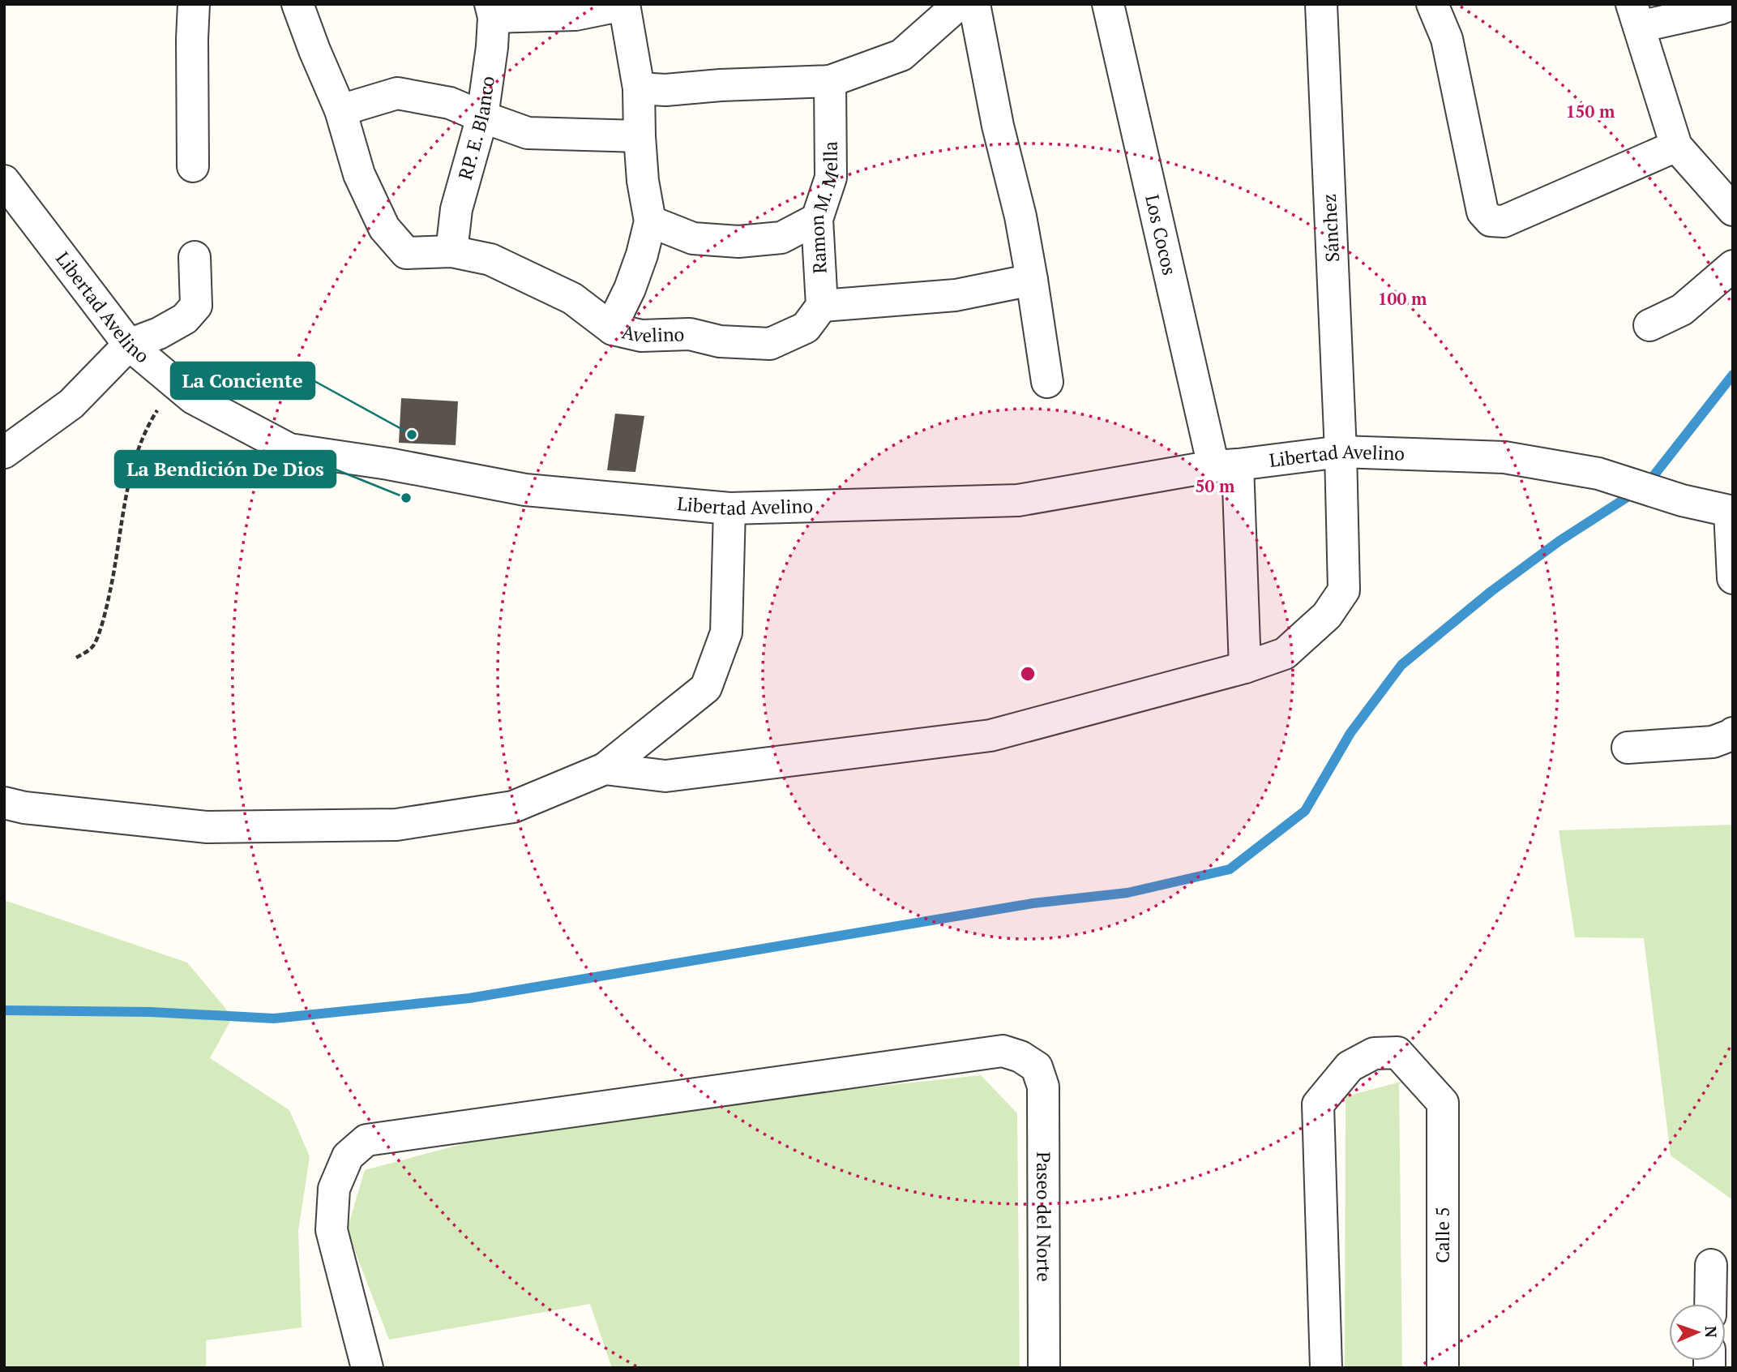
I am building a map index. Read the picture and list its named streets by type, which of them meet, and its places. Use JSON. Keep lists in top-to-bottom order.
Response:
{
  "streets": {
    "street": [
      "RP. E. Blanco",
      "Ramon M. Mella",
      "Sánchez",
      "Los Cocos",
      "Libertad Avelino",
      "Avelino",
      "Paseo del Norte",
      "Calle 5"
    ]
  },
  "crossings": [
    ["RP. E. Blanco", "Avelino"],
    ["Ramon M. Mella", "Avelino"],
    ["Sánchez", "Los Cocos"],
    ["Sánchez", "Libertad Avelino"],
    ["Los Cocos", "Libertad Avelino"]
  ],
  "places": ["La Conciente", "La Bendición De Dios"],
  "north": "right",
  "rings": ["150 m", "100 m", "50 m"]
}
